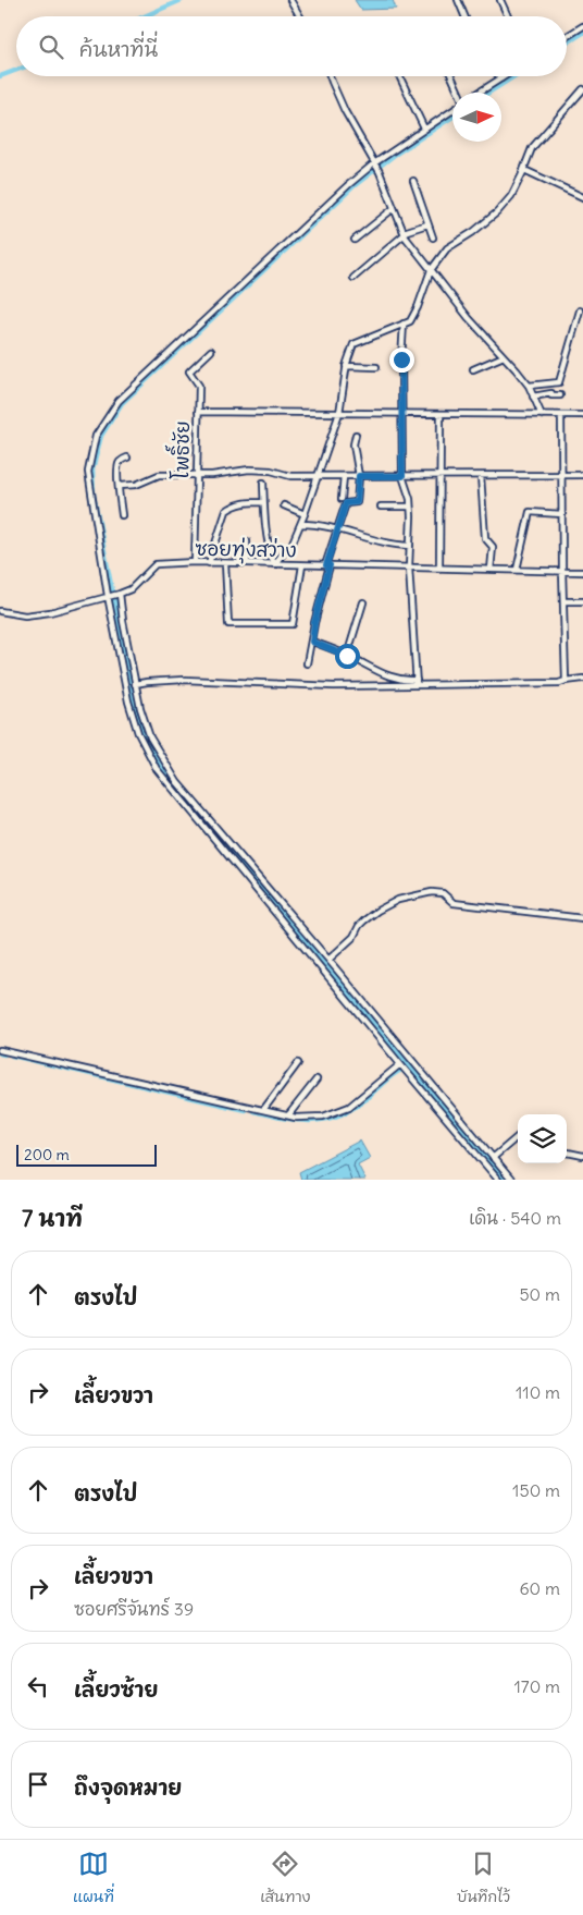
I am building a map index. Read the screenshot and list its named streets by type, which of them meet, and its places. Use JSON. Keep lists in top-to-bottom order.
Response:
{
  "streets": {
    "street": ["โพธิ์ชัย", "ซอยทุ่งสว่าง"]
  },
  "crossings": [
    ["โพธิ์ชัย", "ซอยทุ่งสว่าง"]
  ],
  "scale_bar": "200 m",
  "north": "right",
  "page": {
    "search": "ค้นหาที่นี่",
    "scale": "200 m",
    "heading": ["7 นาที", "เดิน · 540 m"],
    "list": [
      ["ตรงไป", "50 m"],
      ["เลี้ยวขวา", "110 m"],
      ["ตรงไป", "150 m"],
      ["เลี้ยวขวา", "ซอยศรีจันทร์ 39", "60 m"],
      ["เลี้ยวซ้าย", "170 m"],
      "ถึงจุดหมาย"
    ],
    "nav": ["แผนที่", "เส้นทาง", "บันทึกไว้"]
  }
}
